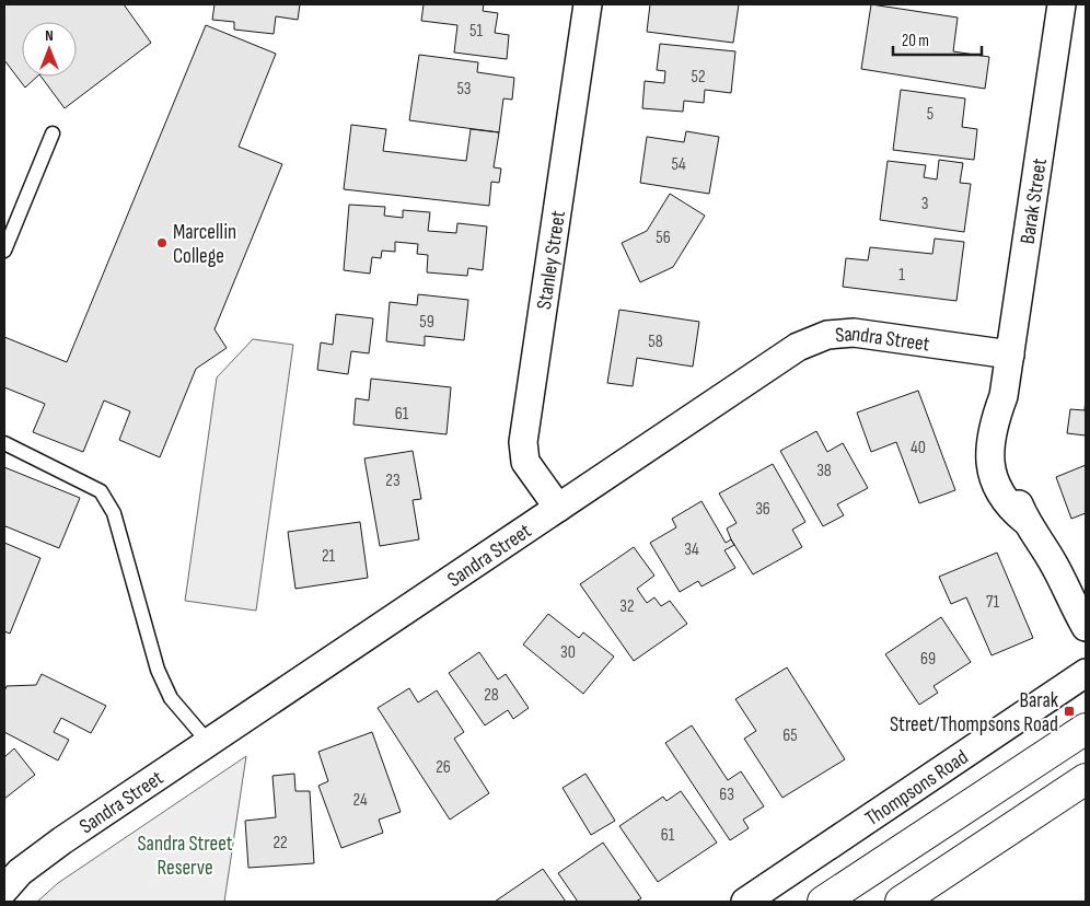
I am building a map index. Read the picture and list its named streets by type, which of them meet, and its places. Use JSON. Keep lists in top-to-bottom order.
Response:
{
  "streets": {
    "street": [
      "Barak Street",
      "Stanley Street",
      "Sandra Street",
      "Thompsons Road"
    ]
  },
  "crossings": [
    ["Barak Street", "Sandra Street"],
    ["Stanley Street", "Sandra Street"]
  ],
  "parks": ["Sandra Street Reserve"],
  "places": {
    "other": ["Marcellin College"],
    "transit": ["Barak Street/Thompsons Road"]
  },
  "house_numbers": [
    "51",
    "52",
    "53",
    "5",
    "54",
    "3",
    "56",
    "1",
    "59",
    "58",
    "61",
    "40",
    "38",
    "23",
    "36",
    "34",
    "21",
    "71",
    "32",
    "30",
    "69",
    "28",
    "65",
    "26",
    "63",
    "24",
    "61",
    "22"
  ],
  "scale_bar": "20 m",
  "north": "top"
}
